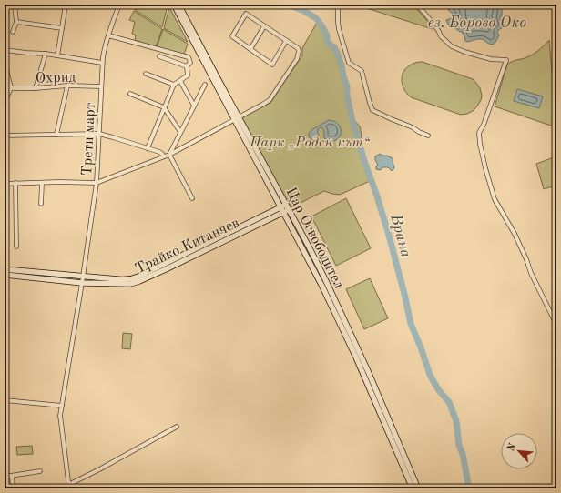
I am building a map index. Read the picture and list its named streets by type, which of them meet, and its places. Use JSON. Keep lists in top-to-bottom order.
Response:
{
  "streets": {
    "street": [
      "Охрид",
      "Трети март",
      "Цар Освободител",
      "Трайко Китанчев"
    ]
  },
  "crossings": [
    ["Охрид", "Трети март"],
    ["Трети март", "Трайко Китанчев"],
    ["Цар Освободител", "Трайко Китанчев"]
  ],
  "water": ["ез. Борово Око", "Врана"],
  "parks": ["Парк „Роден кът“"],
  "north": "top left"
}
